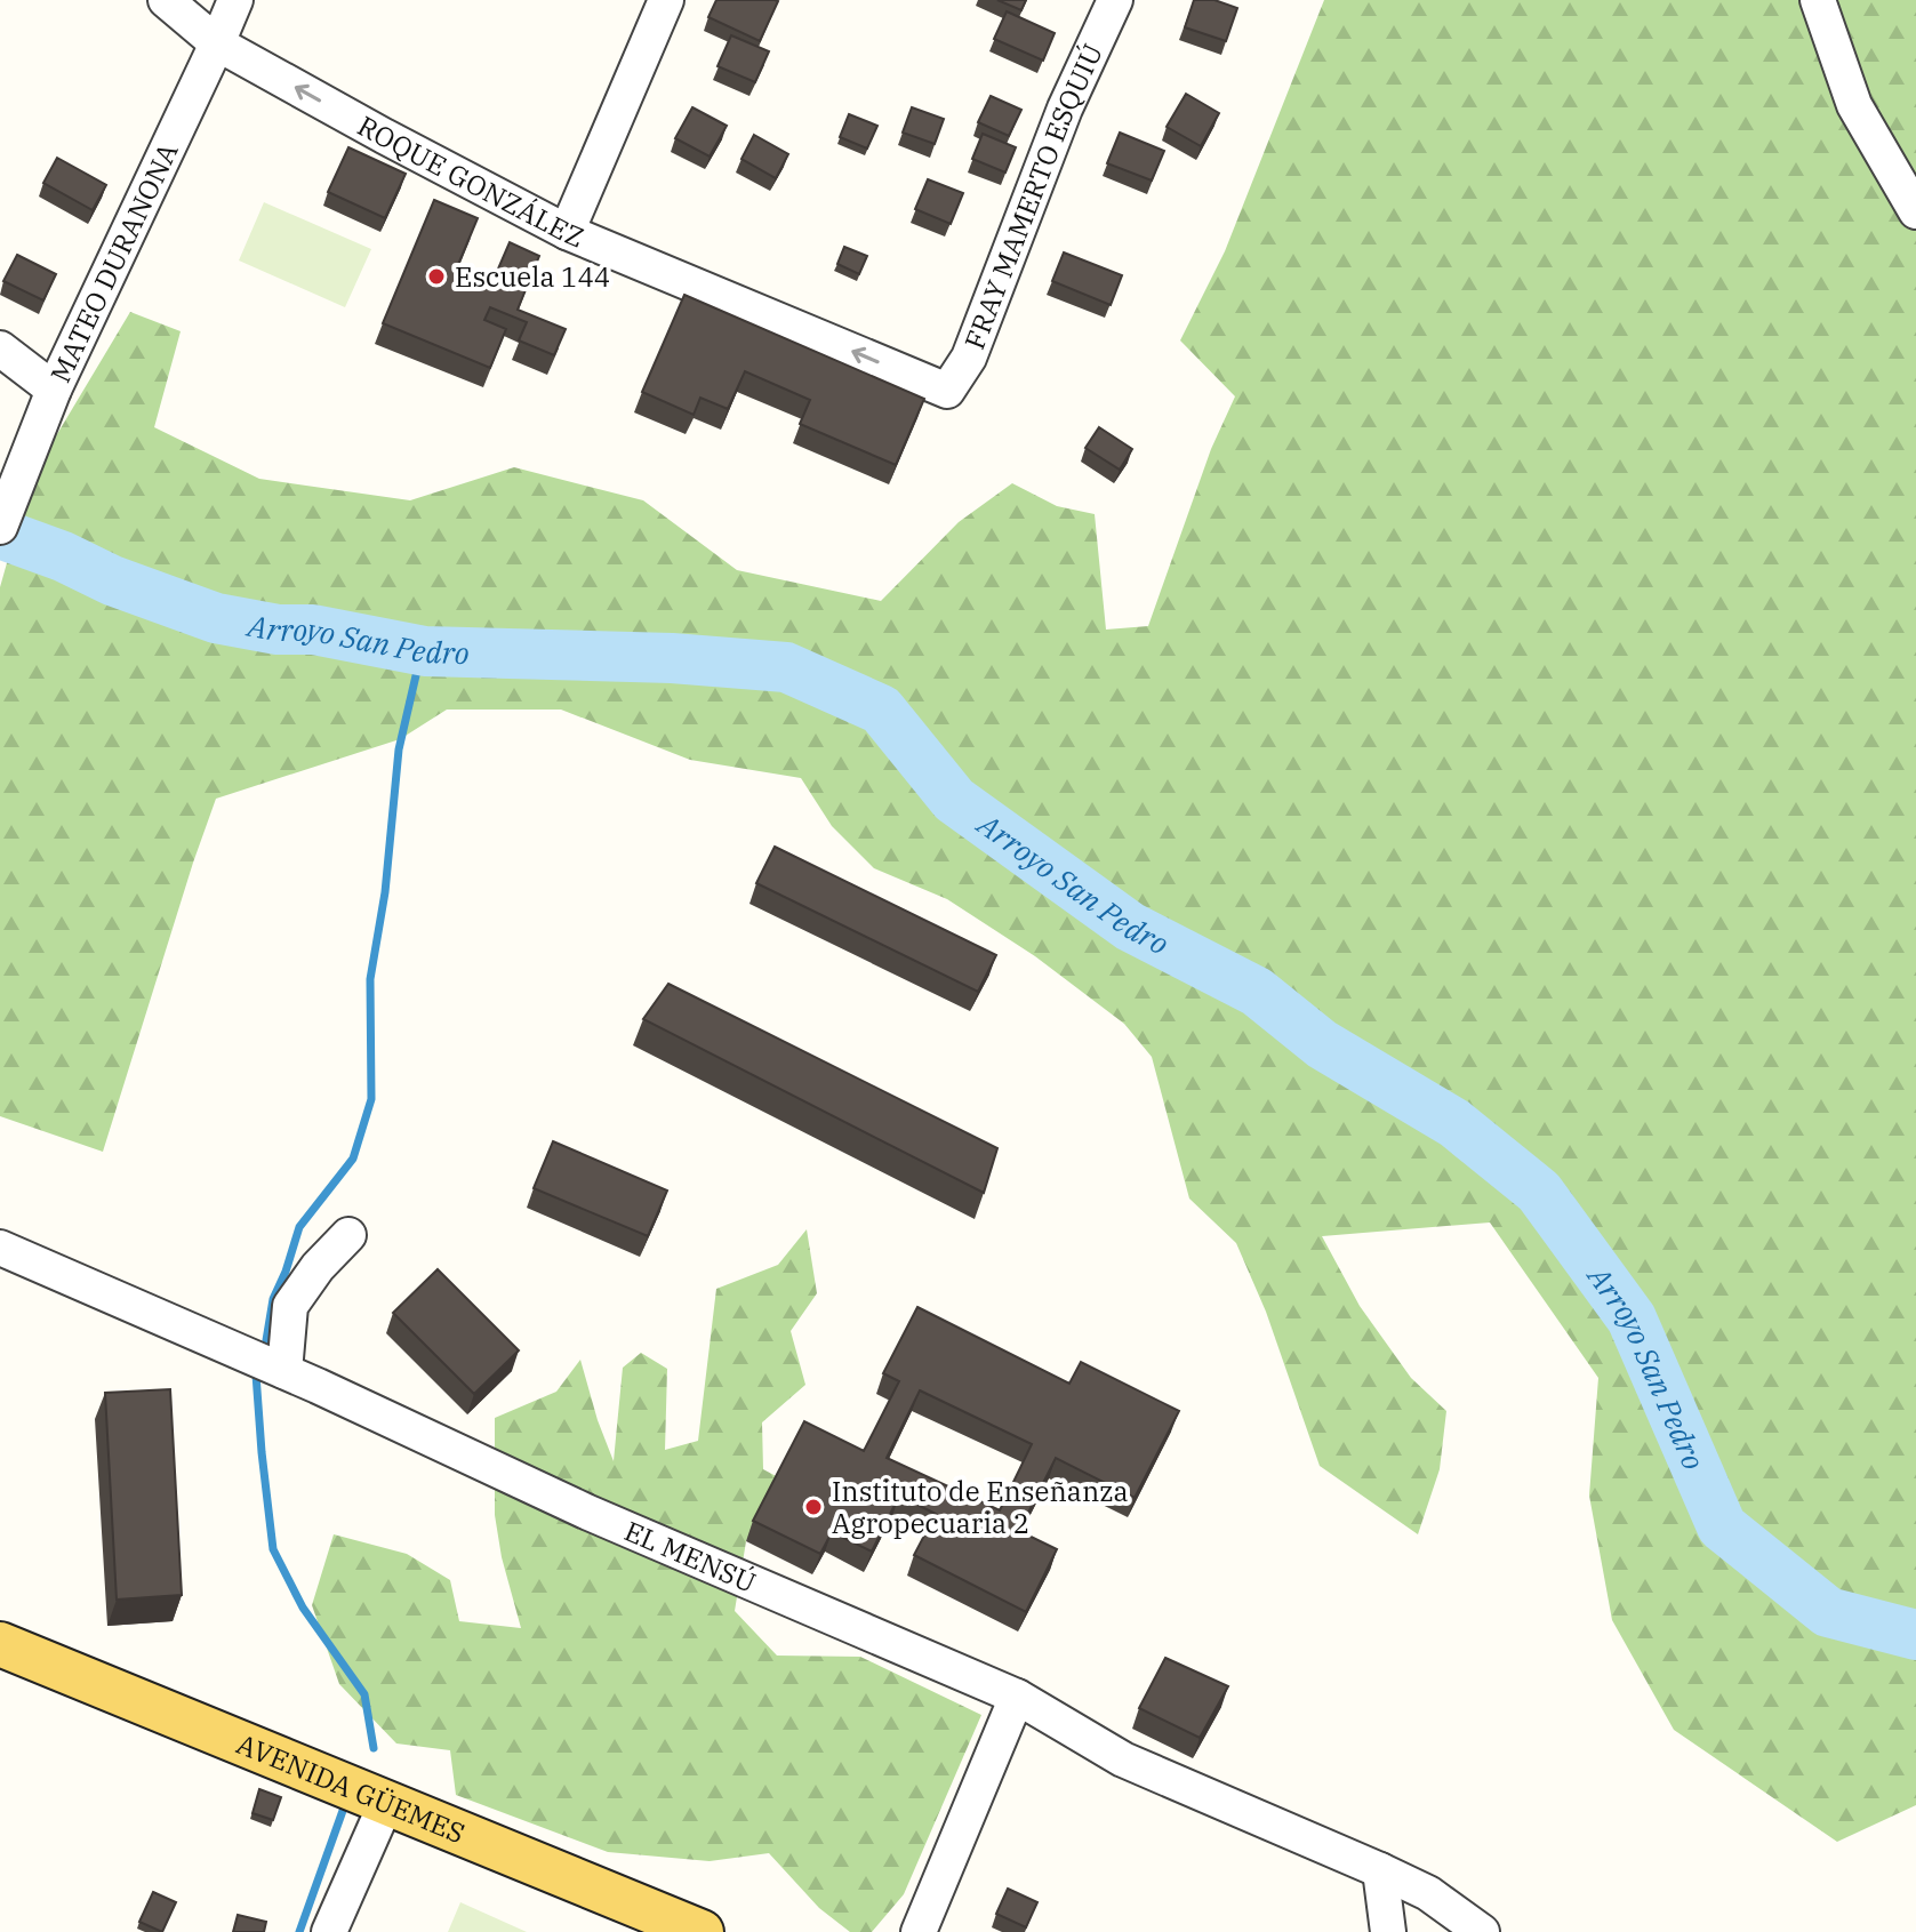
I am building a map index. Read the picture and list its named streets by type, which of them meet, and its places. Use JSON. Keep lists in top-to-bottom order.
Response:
{
  "streets": {
    "main road": ["AVENIDA GÜEMES"],
    "street": [
      "ROQUE GONZÁLEZ",
      "FRAY MAMERTO ESQUIÚ",
      "MATEO DURANONA",
      "EL MENSÚ"
    ]
  },
  "crossings": [
    ["ROQUE GONZÁLEZ", "FRAY MAMERTO ESQUIÚ"],
    ["ROQUE GONZÁLEZ", "MATEO DURANONA"]
  ],
  "one_way": ["ROQUE GONZÁLEZ"],
  "water": ["Arroyo San Pedro"],
  "places": ["Escuela 144", "Instituto de Enseñanza Agropecuaria 2"]
}
